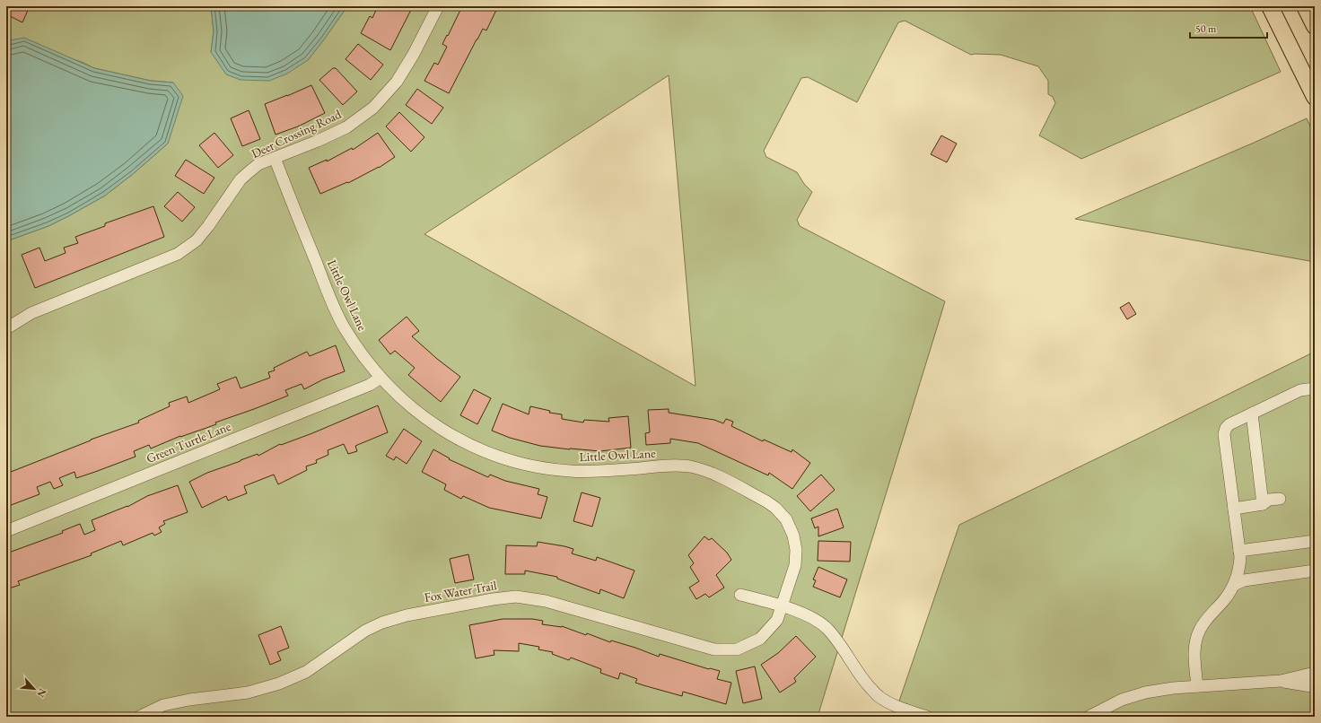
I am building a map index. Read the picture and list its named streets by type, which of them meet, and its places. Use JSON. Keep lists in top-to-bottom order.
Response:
{
  "streets": {
    "street": [
      "Deer Crossing Road",
      "Little Owl Lane",
      "Green Turtle Lane",
      "Fox Water Trail"
    ]
  },
  "crossings": [
    ["Deer Crossing Road", "Little Owl Lane"],
    ["Little Owl Lane", "Green Turtle Lane"],
    ["Little Owl Lane", "Fox Water Trail"]
  ],
  "scale_bar": "50 m",
  "north": "bottom right"
}
